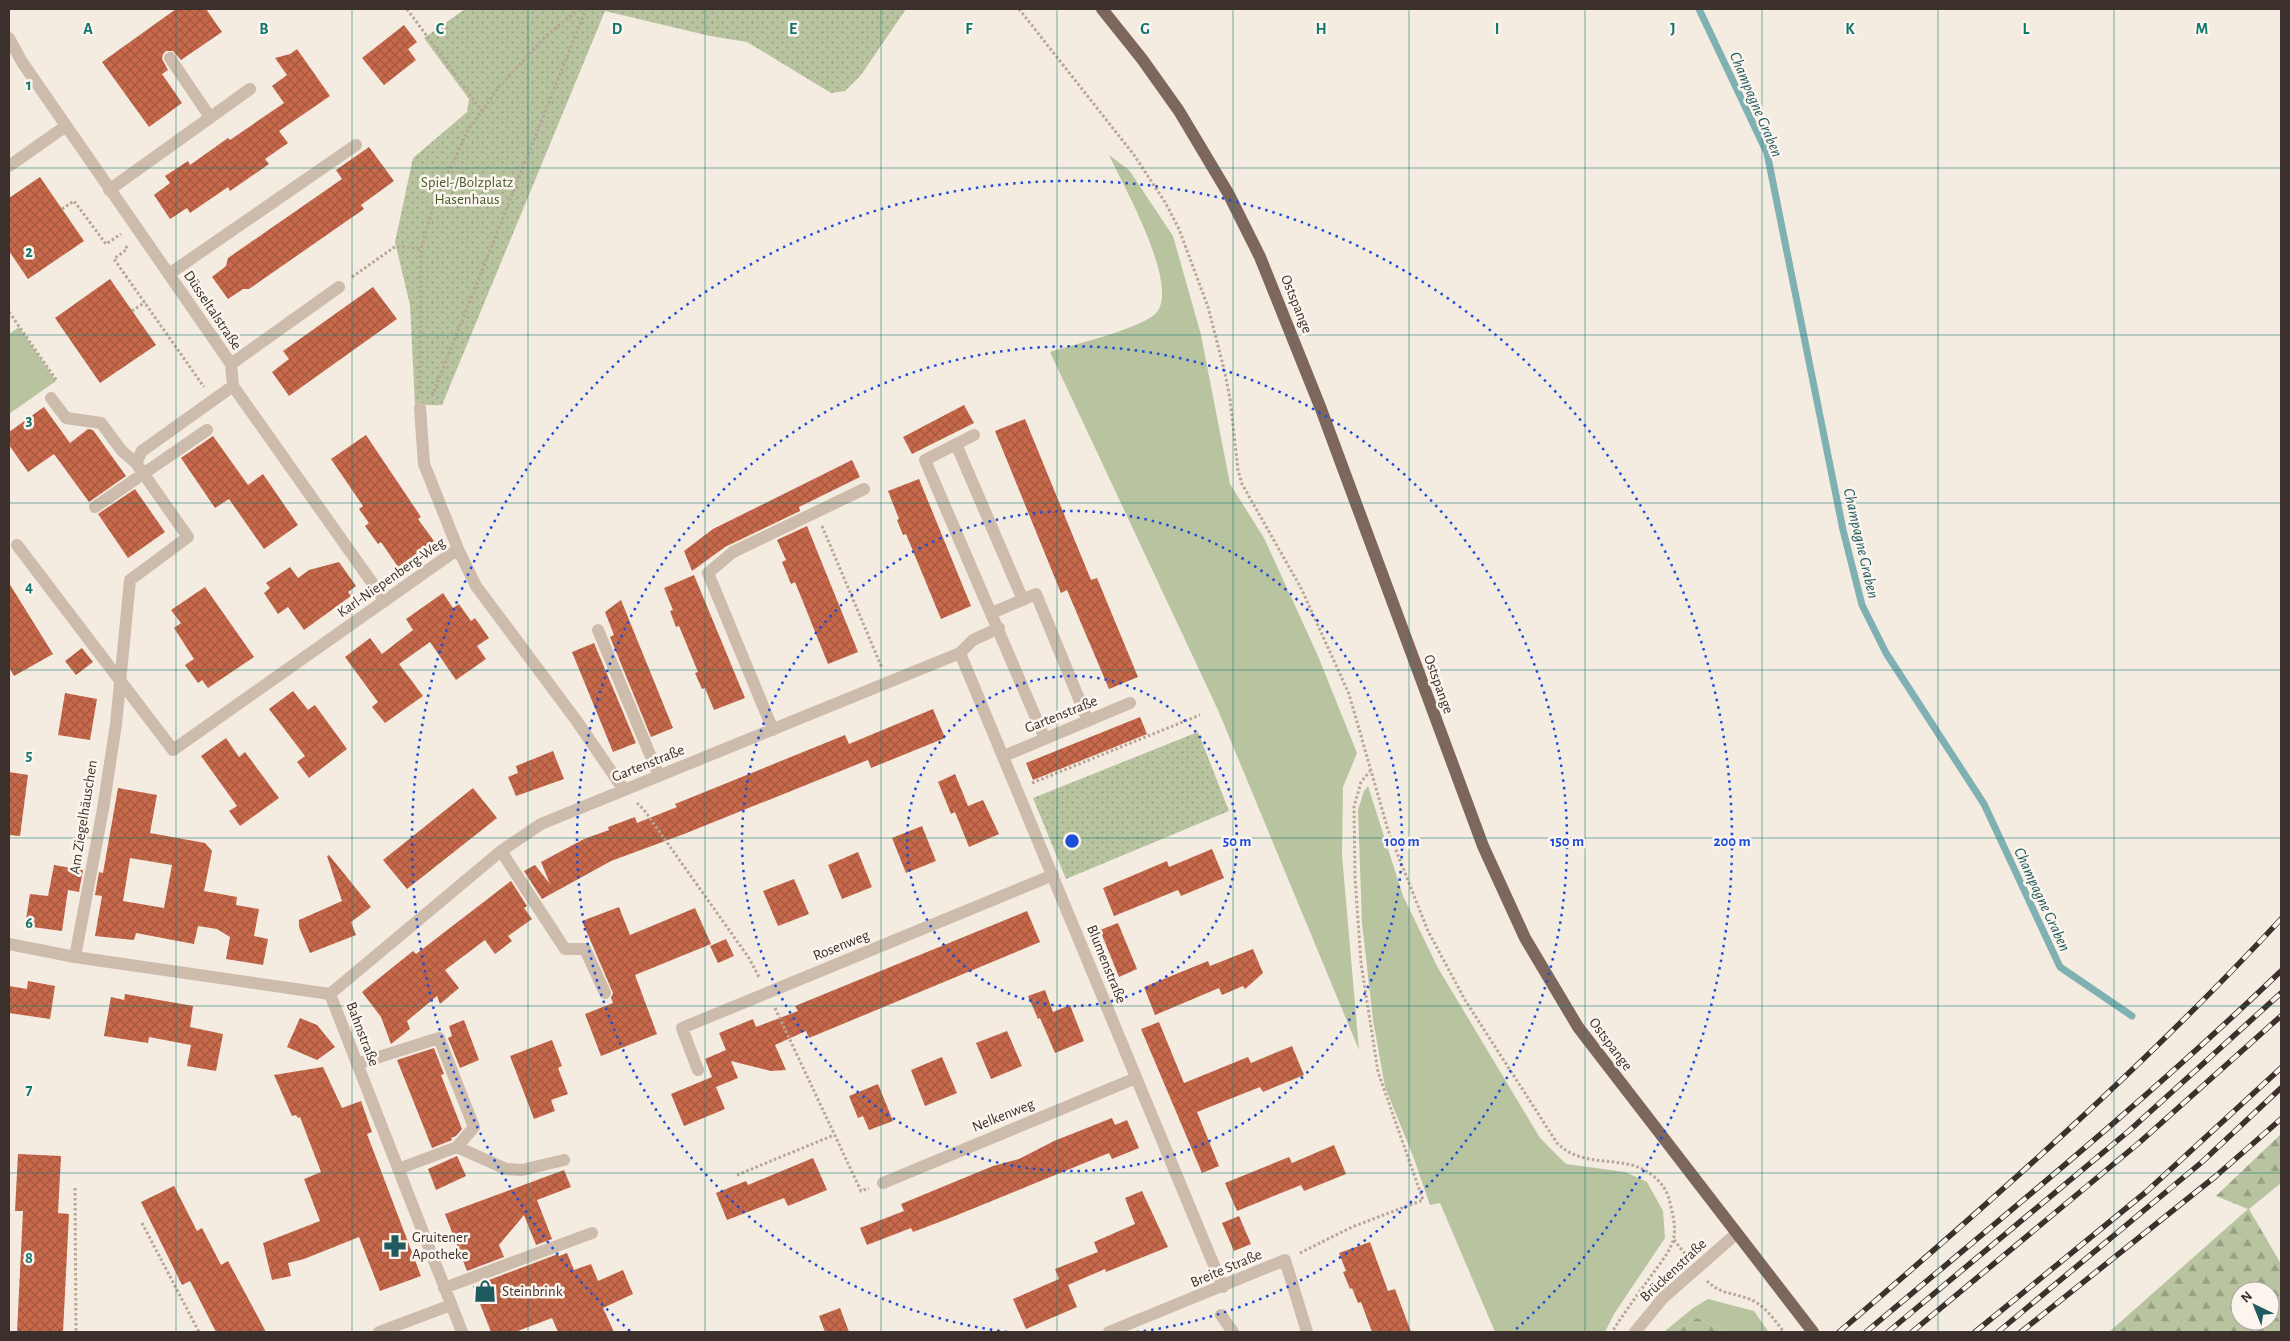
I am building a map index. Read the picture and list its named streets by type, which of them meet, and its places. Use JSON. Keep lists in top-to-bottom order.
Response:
{
  "streets": {
    "main road": ["Ostspange"],
    "street": [
      "Düsseltalstraße",
      "Karl-Niepenberg-Weg",
      "Gartenstraße",
      "Am Ziegelhäuschen",
      "Rosenweg",
      "Blumenstraße",
      "Bahnstraße",
      "Nelkenweg",
      "Breite Straße",
      "Brückenstraße"
    ]
  },
  "crossings": [
    ["Ostspange", "Brückenstraße"],
    ["Karl-Niepenberg-Weg", "Gartenstraße"],
    ["Karl-Niepenberg-Weg", "Am Ziegelhäuschen"],
    ["Gartenstraße", "Blumenstraße"],
    ["Gartenstraße", "Bahnstraße"],
    ["Am Ziegelhäuschen", "Bahnstraße"],
    ["Rosenweg", "Blumenstraße"],
    ["Blumenstraße", "Nelkenweg"],
    ["Blumenstraße", "Breite Straße"]
  ],
  "water": ["Champagne Graben"],
  "parks": ["Spiel-/Bolzplatz Hasenhaus"],
  "places": {
    "pharmacy": ["Gruitener Apotheke"],
    "shop": ["Steinbrink"]
  },
  "north": "top left",
  "grid": {
    "columns": [
      "A",
      "B",
      "C",
      "D",
      "E",
      "F",
      "G",
      "H",
      "I",
      "J",
      "K",
      "L",
      "M"
    ],
    "rows": [
      "1",
      "2",
      "3",
      "4",
      "5",
      "6",
      "7",
      "8"
    ]
  },
  "rings": [
    "50 m",
    "100 m",
    "150 m",
    "200 m"
  ]
}
